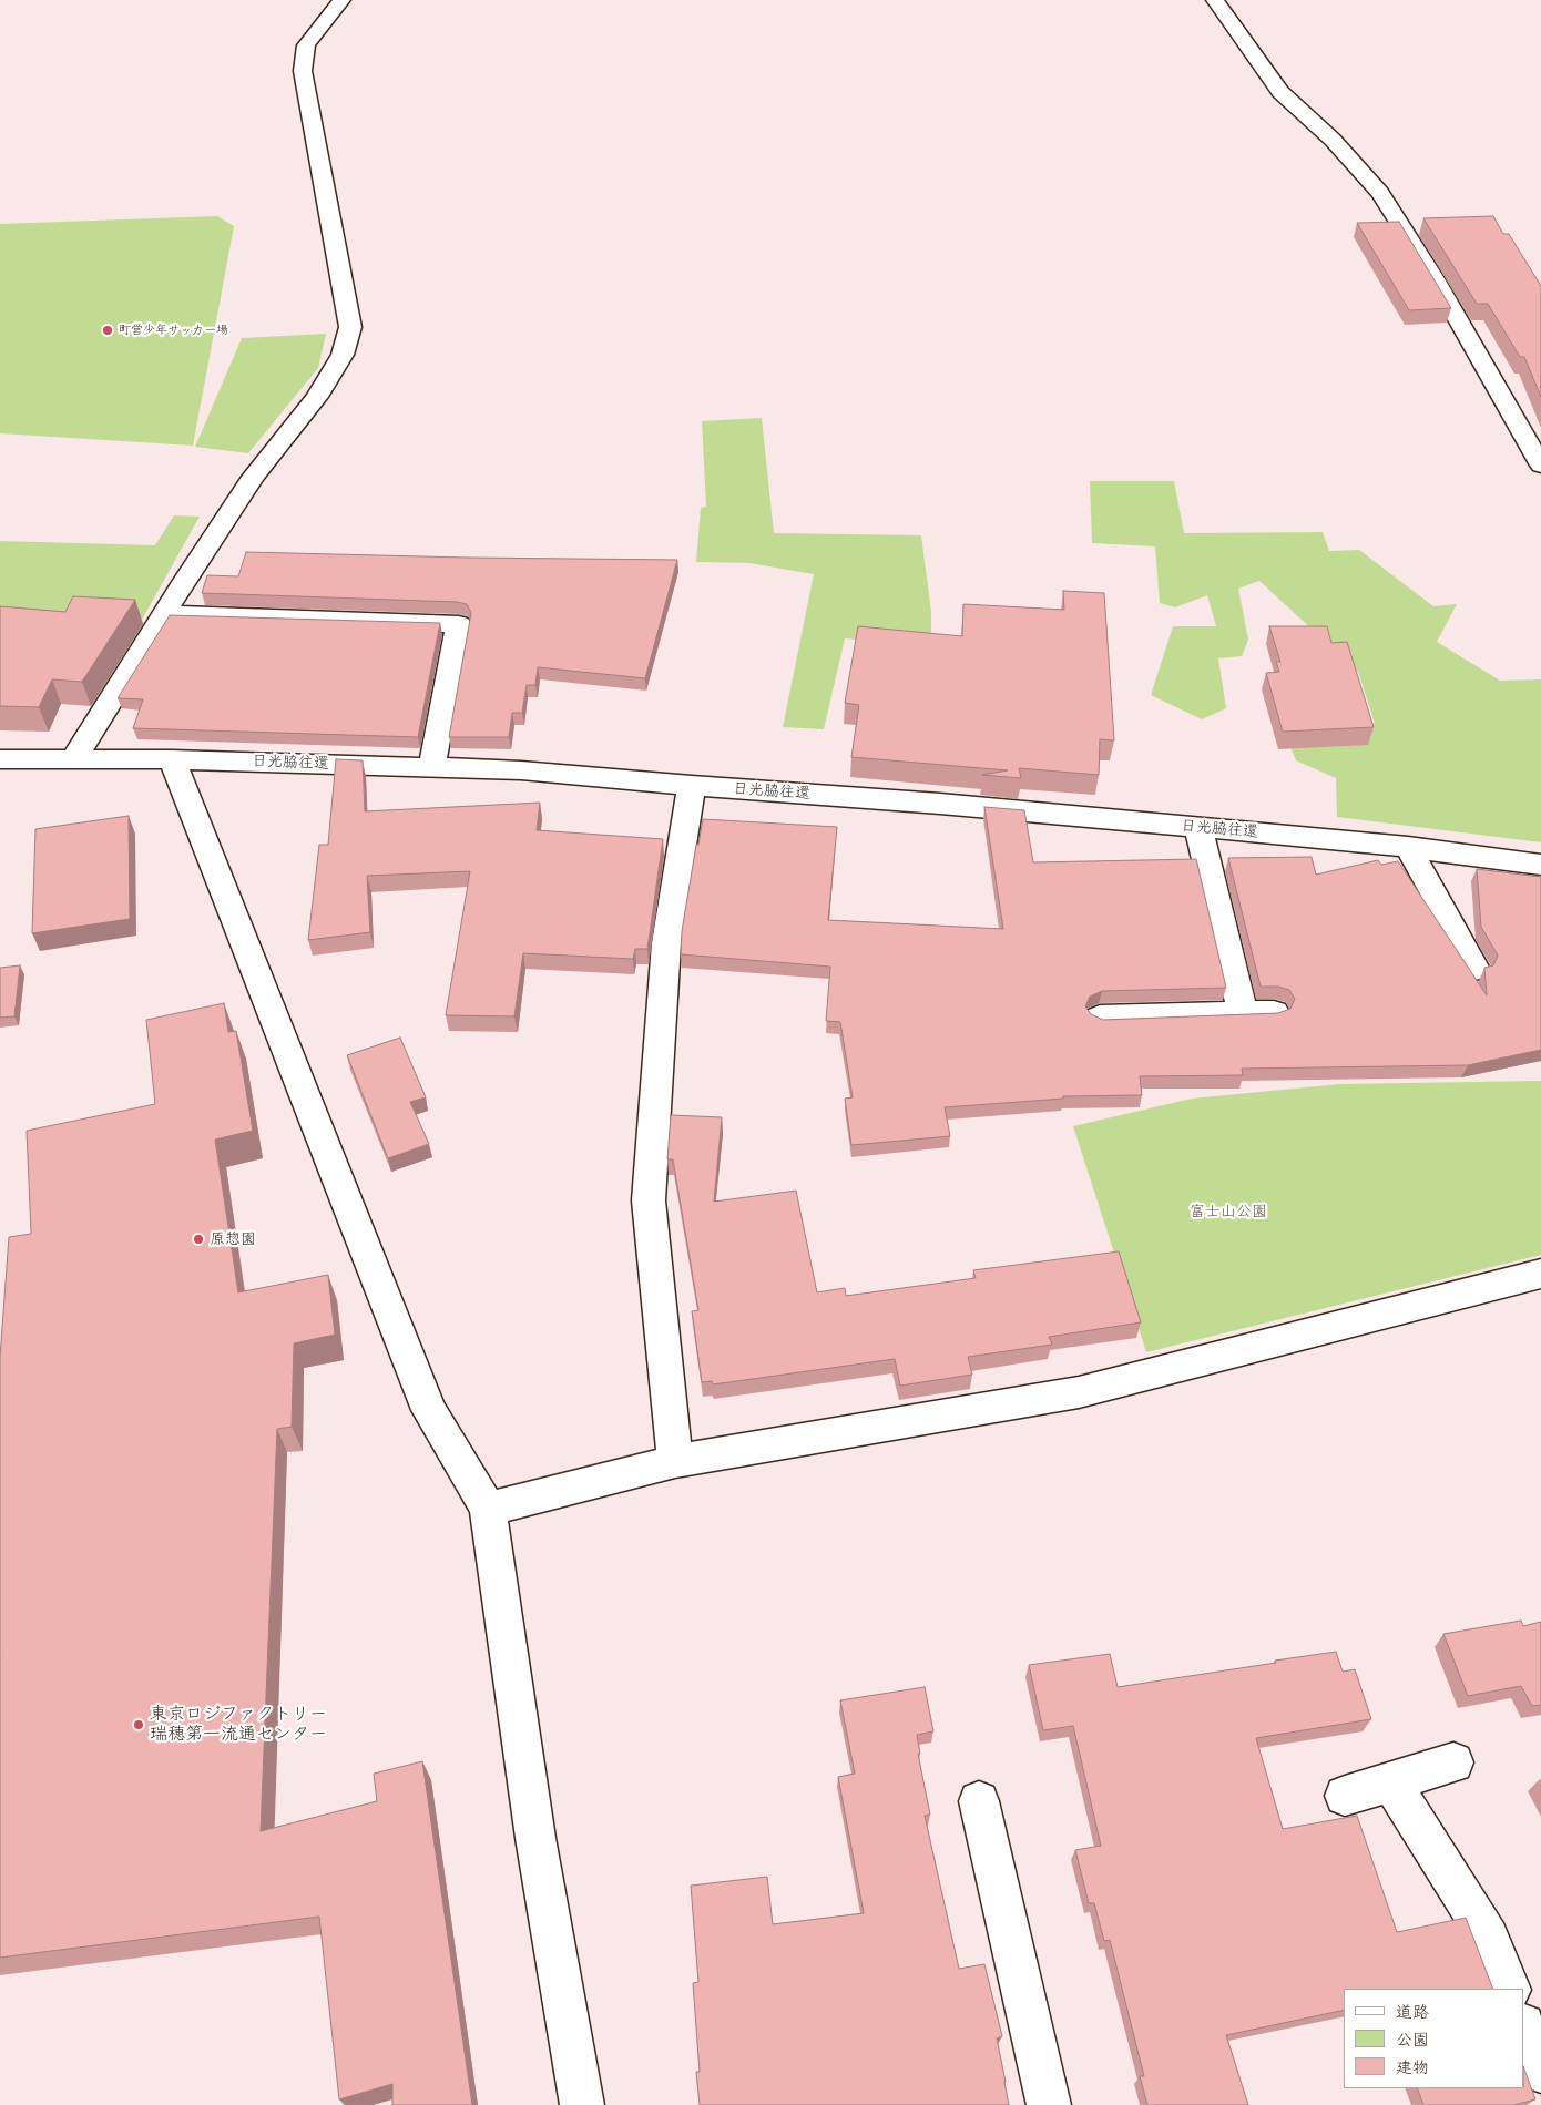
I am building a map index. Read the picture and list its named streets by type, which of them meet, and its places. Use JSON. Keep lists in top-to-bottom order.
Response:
{
  "streets": {
    "street": ["日光脇往還"]
  },
  "parks": ["富士山公園"],
  "places": ["町営少年サッカー場", "原惣園", "東京ロジファクトリー 瑞穂第一流通センター"],
  "legend": ["道路", "公園", "建物"]
}
